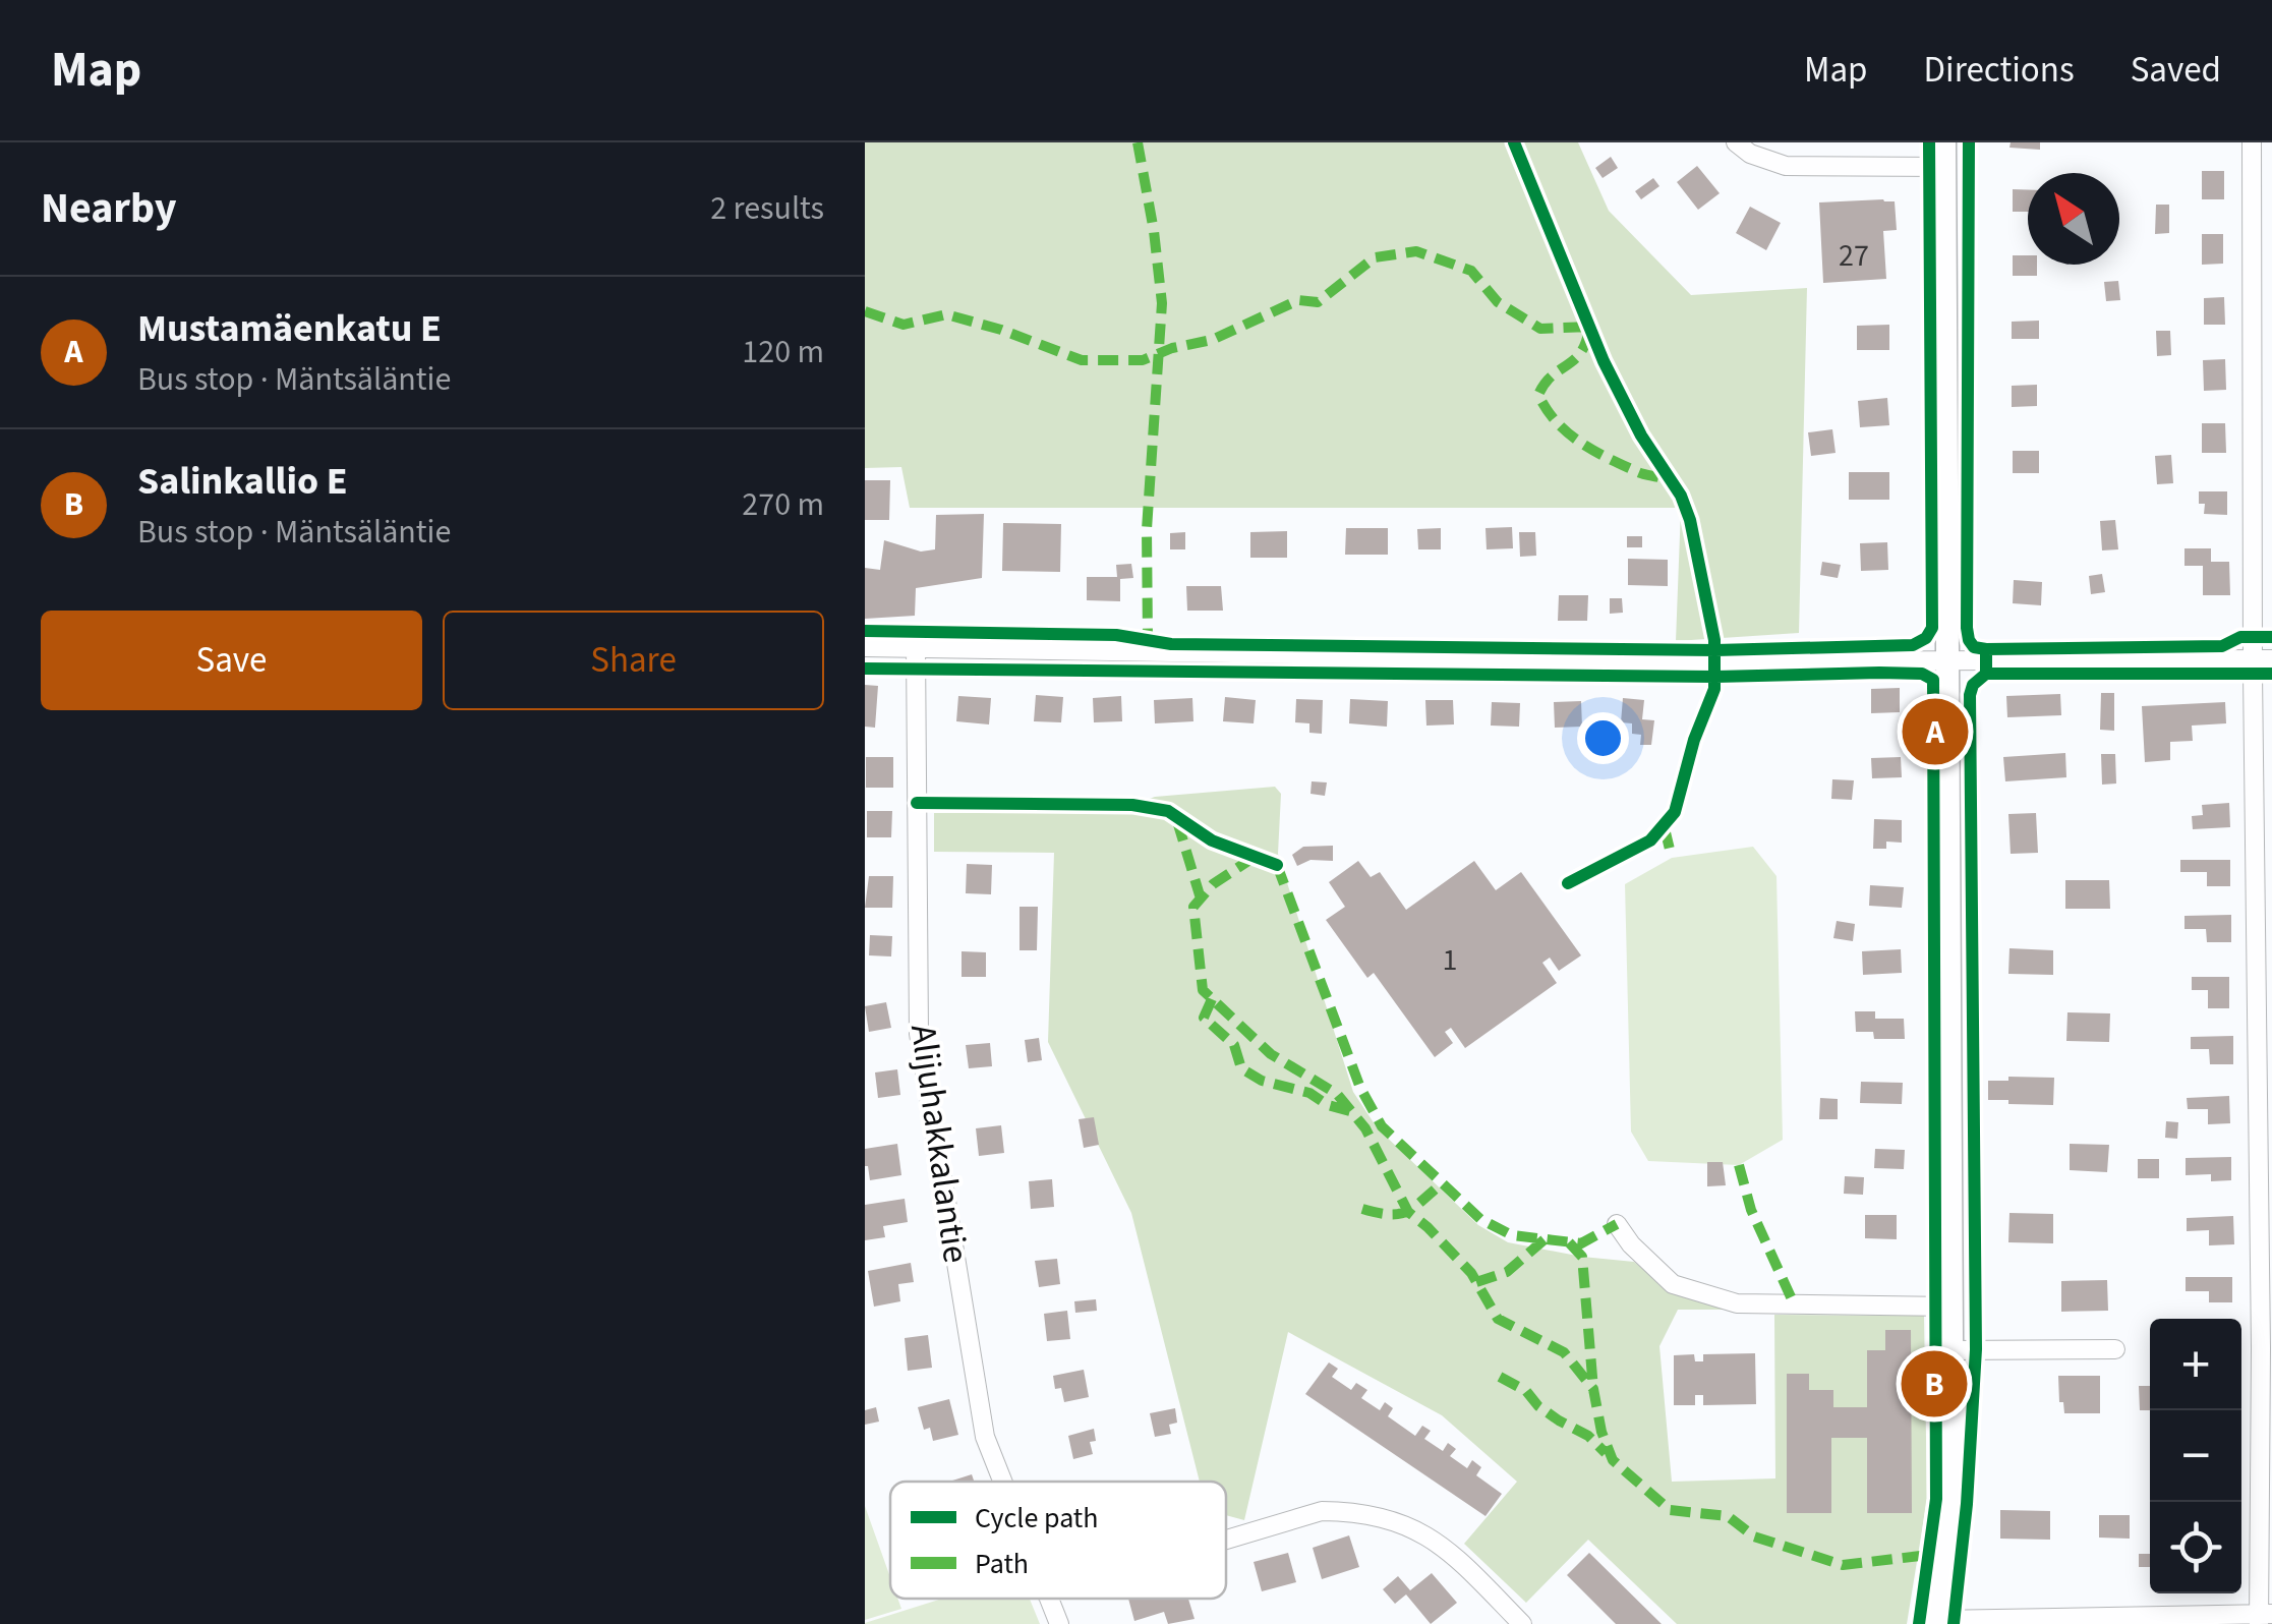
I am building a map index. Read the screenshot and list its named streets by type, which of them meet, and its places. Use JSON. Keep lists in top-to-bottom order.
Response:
{
  "streets": {
    "street": ["Alijuhakkalantie"]
  },
  "house_numbers": ["27", "1"],
  "legend": ["Cycle path", "Path"],
  "north": "top left",
  "page": {
    "header": "Map",
    "nav": ["Map", "Directions", "Saved"],
    "heading": ["Nearby", "2 results"],
    "list": [
      {
        "mark": "A",
        "name": "Mustamäenkatu E",
        "note": "Bus stop · Mäntsäläntie",
        "value": "120 m"
      },
      {
        "mark": "B",
        "name": "Salinkallio E",
        "note": "Bus stop · Mäntsäläntie",
        "value": "270 m"
      }
    ],
    "buttons": ["Save", "Share"],
    "pins": ["A", "B"],
    "map_buttons": ["+", "−"]
  }
}
